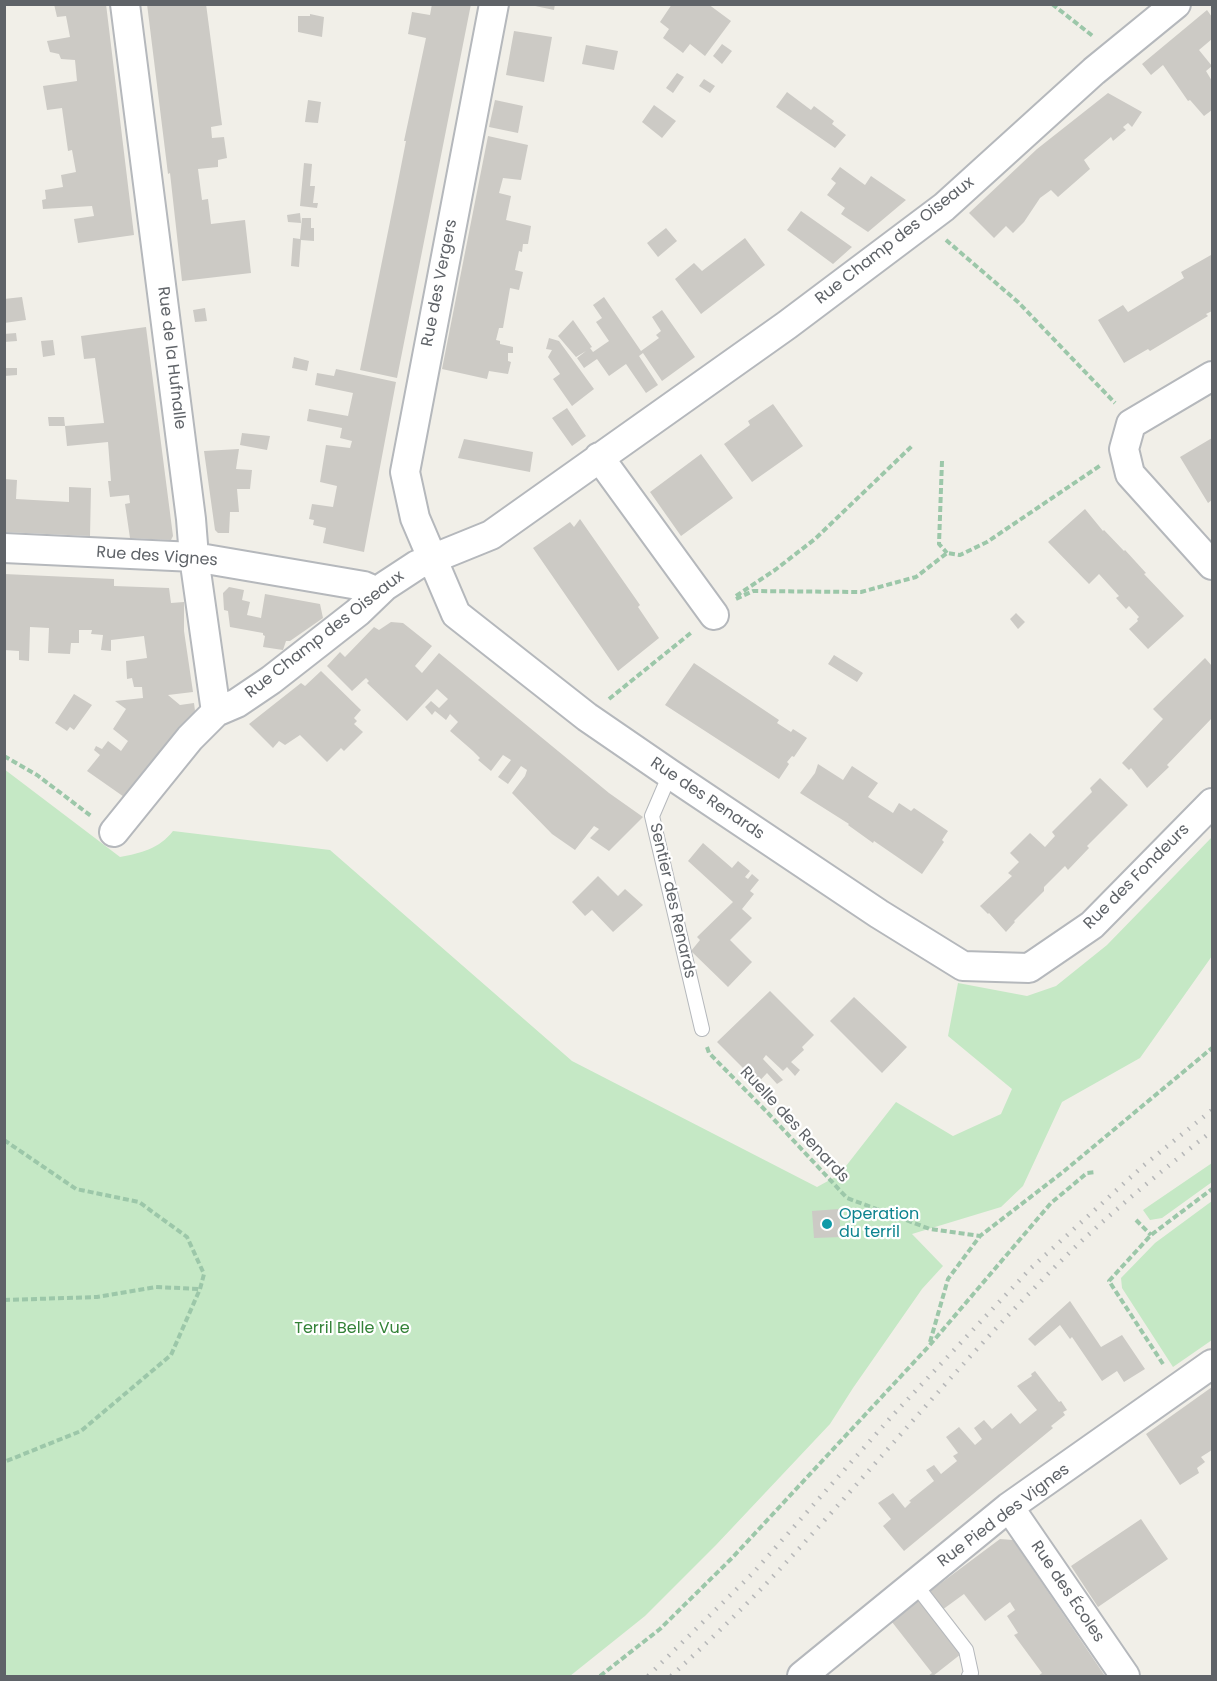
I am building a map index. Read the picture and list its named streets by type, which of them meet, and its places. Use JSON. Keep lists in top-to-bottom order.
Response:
{
  "streets": {
    "street": [
      "Rue Champ des Oiseaux",
      "Rue des Vergers",
      "Rue de la Hufnalle",
      "Rue des Vignes",
      "Rue des Renards",
      "Rue des Fondeurs",
      "Rue Pied des Vignes",
      "Rue des Écoles"
    ],
    "lane": ["Sentier des Renards"],
    "path": ["Ruelle des Renards"]
  },
  "crossings": [
    ["Rue Champ des Oiseaux", "Rue des Vergers"],
    ["Rue Champ des Oiseaux", "Rue de la Hufnalle"],
    ["Rue Champ des Oiseaux", "Rue des Vignes"],
    ["Rue Champ des Oiseaux", "Rue des Renards"],
    ["Rue des Vergers", "Rue des Renards"],
    ["Rue de la Hufnalle", "Rue des Vignes"],
    ["Rue des Renards", "Rue des Fondeurs"],
    ["Rue des Renards", "Sentier des Renards"],
    ["Sentier des Renards", "Ruelle des Renards"],
    ["Rue Pied des Vignes", "Rue des Écoles"]
  ],
  "parks": ["Terril Belle Vue"],
  "places": ["Operation du terril"]
}
